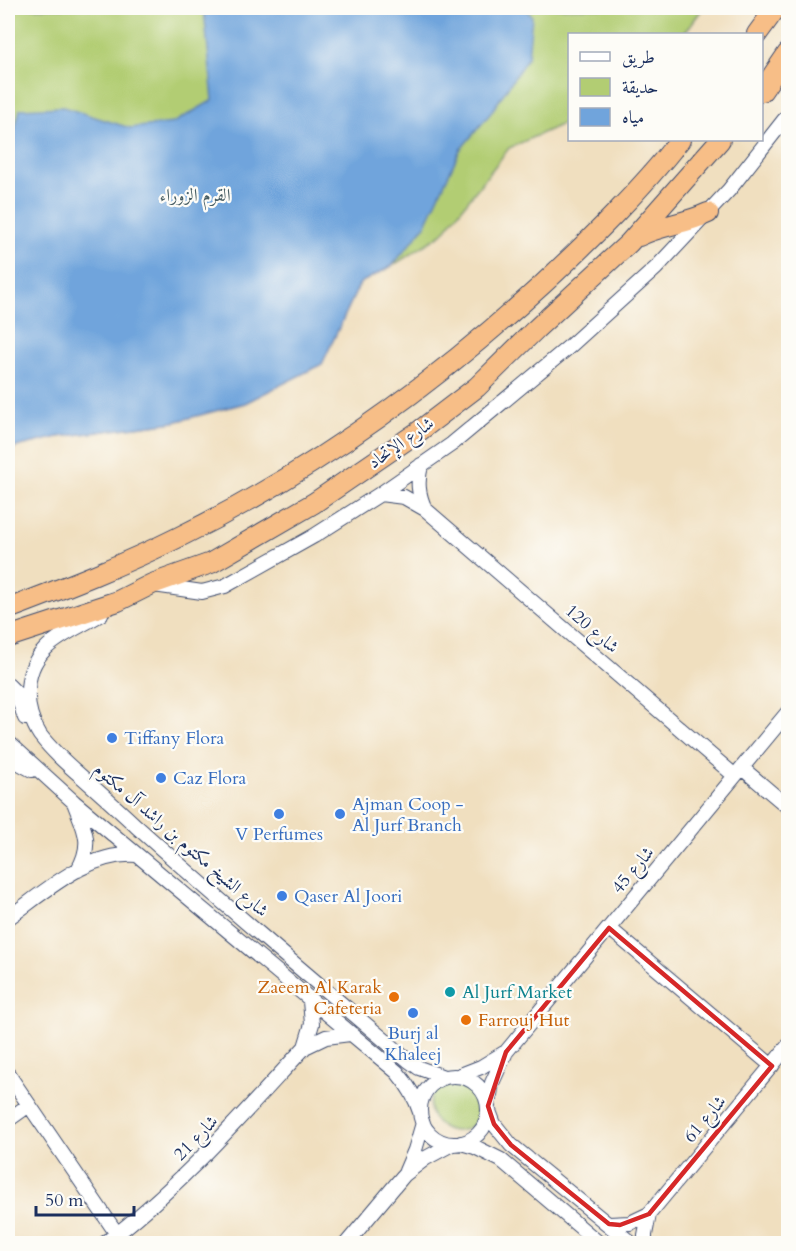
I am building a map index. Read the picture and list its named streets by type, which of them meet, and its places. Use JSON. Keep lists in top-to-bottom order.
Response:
{
  "streets": {
    "highway": ["شارع الإتحاد"],
    "street": [
      "شارع 120",
      "شارع الشيخ مكتوم بن راشد آل مكتوم",
      "شارع 45",
      "شارع 61",
      "شارع 21"
    ]
  },
  "crossings": [
    ["شارع الإتحاد", "شارع الشيخ مكتوم بن راشد آل مكتوم"],
    ["شارع 120", "شارع 45"],
    ["شارع الشيخ مكتوم بن راشد آل مكتوم", "شارع 45"]
  ],
  "parks": ["القرم الزوراء"],
  "places": [
    "Tiffany Flora",
    "Caz Flora",
    "V Perfumes",
    "Ajman Coop - Al Jurf Branch",
    "Qaser Al Joori",
    "Al Jurf Market",
    "Zaeem Al Karak Cafeteria",
    "Burj al Khaleej",
    "Farrouj Hut"
  ],
  "legend": ["طريق", "حديقة", "مياه"],
  "scale_bar": "50 m"
}
